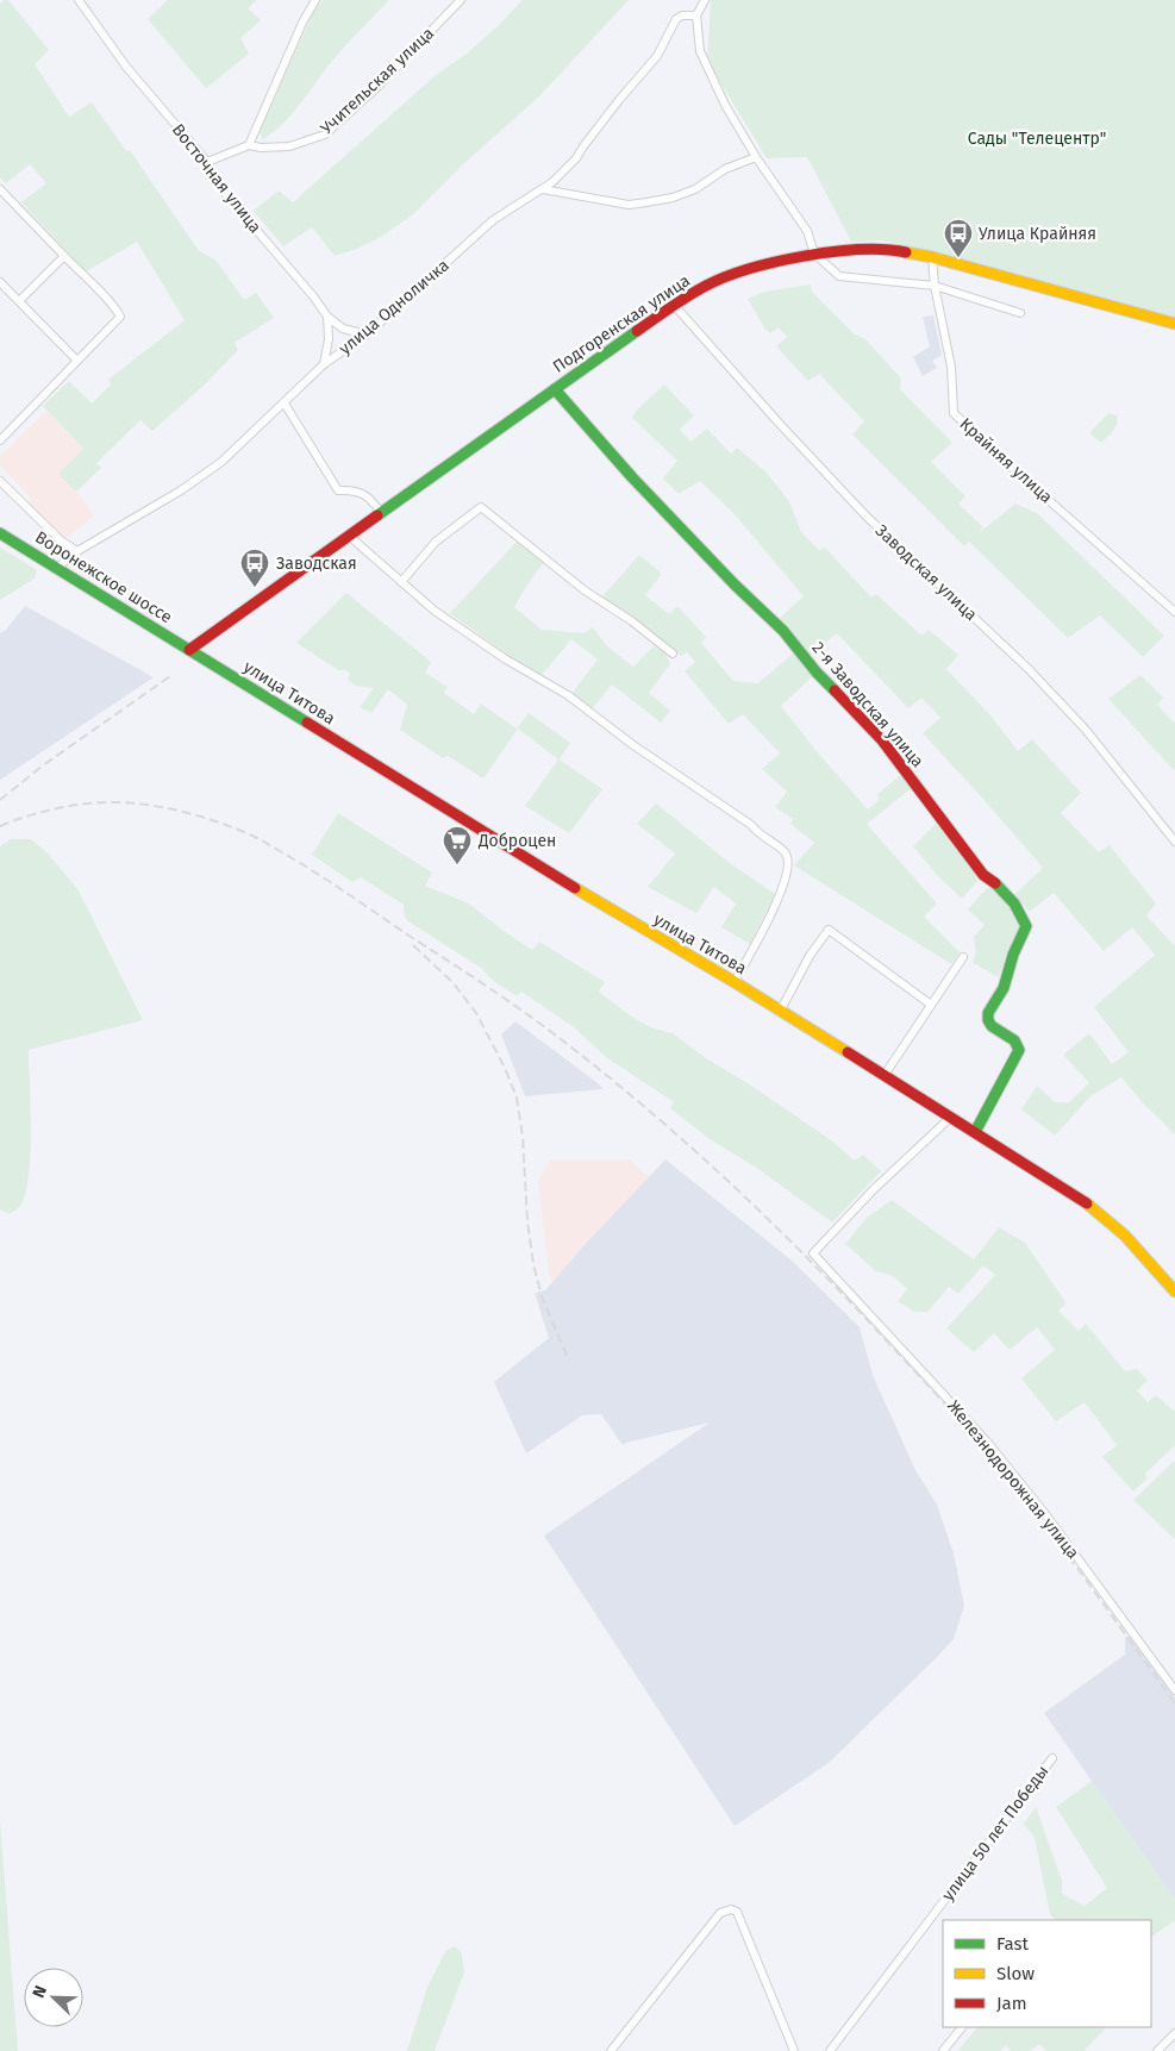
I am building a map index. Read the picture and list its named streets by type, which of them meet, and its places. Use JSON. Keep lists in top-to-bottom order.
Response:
{
  "streets": {
    "street": [
      "Учительская улица",
      "Восточная улица",
      "улица Одноличка",
      "Подгоренская улица",
      "Крайняя улица",
      "Заводская улица",
      "Воронежское шоссе",
      "улица Титова",
      "2-я Заводская улица",
      "Железнодорожная улица",
      "улица 50 лет Победы"
    ]
  },
  "crossings": [
    ["Учительская улица", "Восточная улица"],
    ["улица Одноличка", "Воронежское шоссе"],
    ["Подгоренская улица", "Крайняя улица"],
    ["Подгоренская улица", "Заводская улица"],
    ["Подгоренская улица", "Воронежское шоссе"],
    ["Подгоренская улица", "улица Титова"],
    ["Подгоренская улица", "2-я Заводская улица"],
    ["Воронежское шоссе", "улица Титова"],
    ["улица Титова", "2-я Заводская улица"],
    ["улица Титова", "Железнодорожная улица"]
  ],
  "parks": ["Сады \"Телецентр\""],
  "places": {
    "bus stop": ["Улица Крайняя", "Заводская"],
    "supermarket": ["Доброцен"]
  },
  "legend": ["Fast", "Slow", "Jam"],
  "north": "top left"
}
